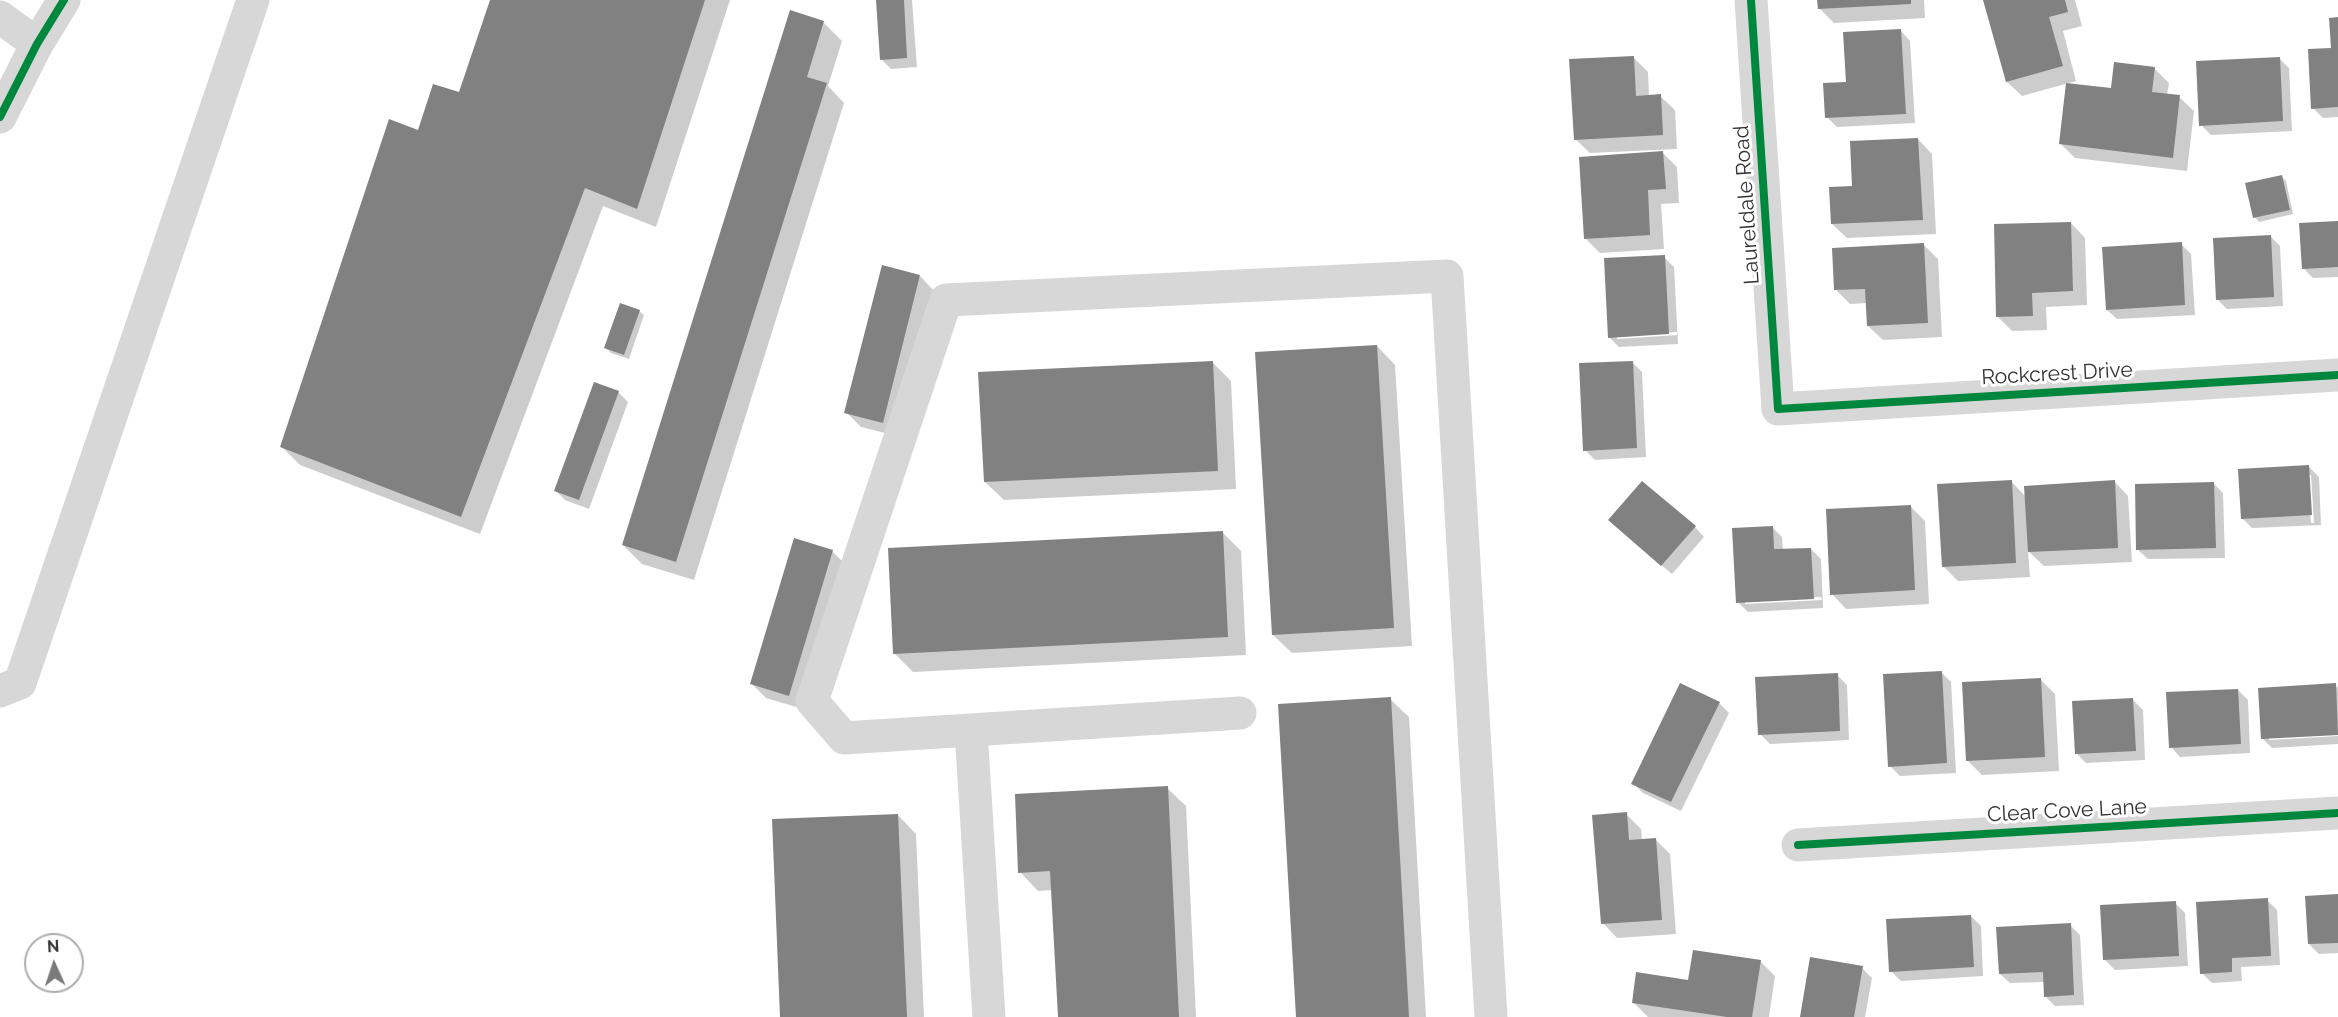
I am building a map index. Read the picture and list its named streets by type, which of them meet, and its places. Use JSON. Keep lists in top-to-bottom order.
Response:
{
  "streets": {
    "street": ["Laureldale Road", "Rockcrest Drive", "Clear Cove Lane"]
  },
  "crossings": [
    ["Laureldale Road", "Rockcrest Drive"]
  ],
  "north": "top"
}
